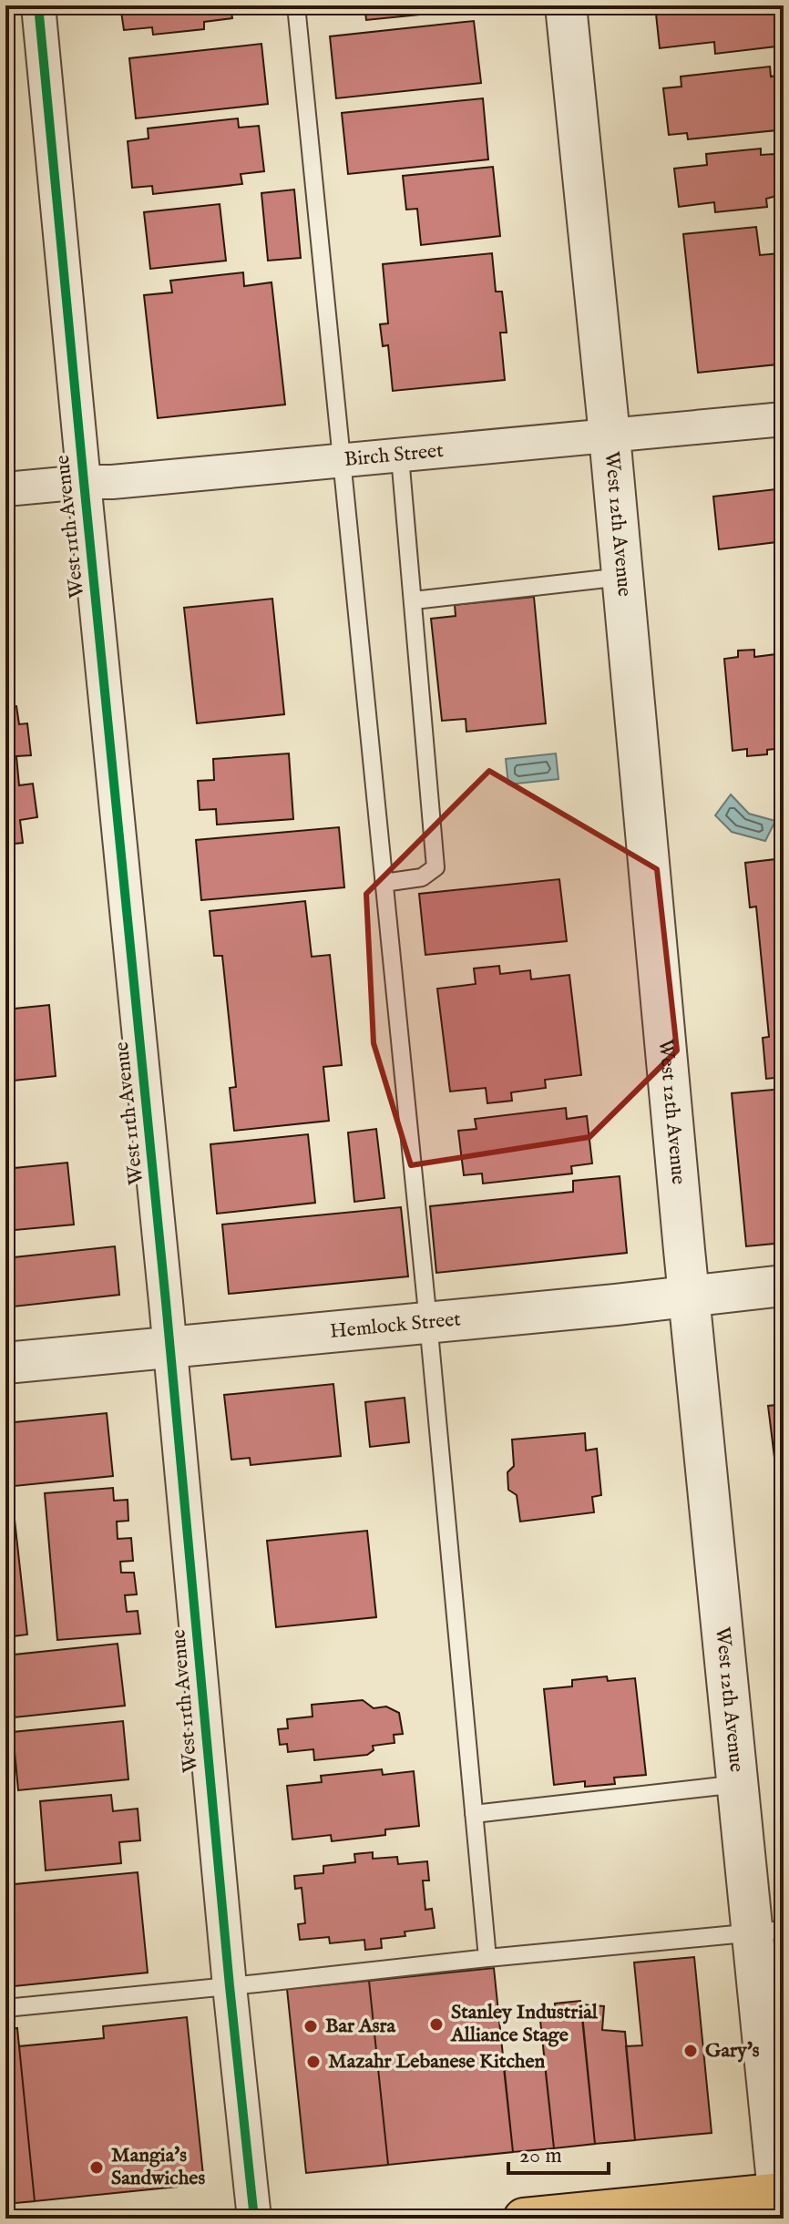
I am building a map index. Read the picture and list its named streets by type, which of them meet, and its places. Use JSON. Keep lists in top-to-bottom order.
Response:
{
  "streets": {
    "street": [
      "Birch Street",
      "West 12th Avenue",
      "West 11th Avenue",
      "Hemlock Street"
    ]
  },
  "crossings": [
    ["Birch Street", "West 12th Avenue"],
    ["Birch Street", "West 11th Avenue"],
    ["West 12th Avenue", "Hemlock Street"],
    ["West 11th Avenue", "Hemlock Street"]
  ],
  "places": [
    "Stanley Industrial Alliance Stage",
    "Bar Asra",
    "Gary's",
    "Mazahr Lebanese Kitchen",
    "Mangia's Sandwiches"
  ],
  "scale_bar": "20 m"
}
